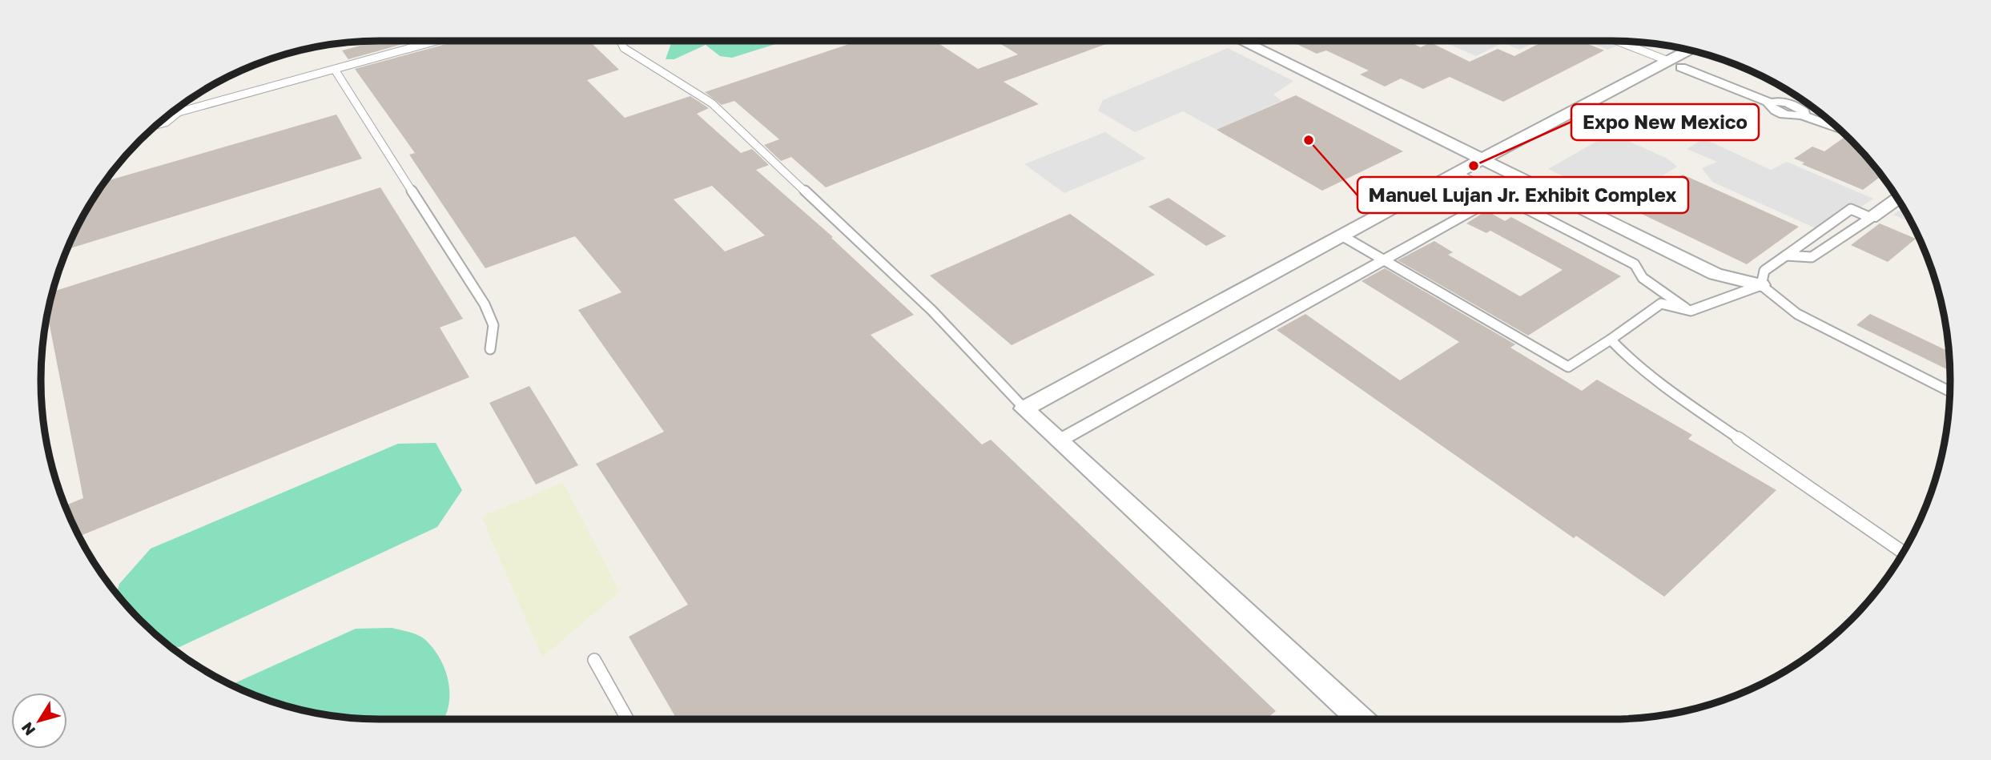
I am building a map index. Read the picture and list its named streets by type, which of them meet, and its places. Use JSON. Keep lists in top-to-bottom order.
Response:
{
  "places": ["Manuel Lujan Jr. Exhibit Complex", "Expo New Mexico"],
  "north": "bottom left"
}
